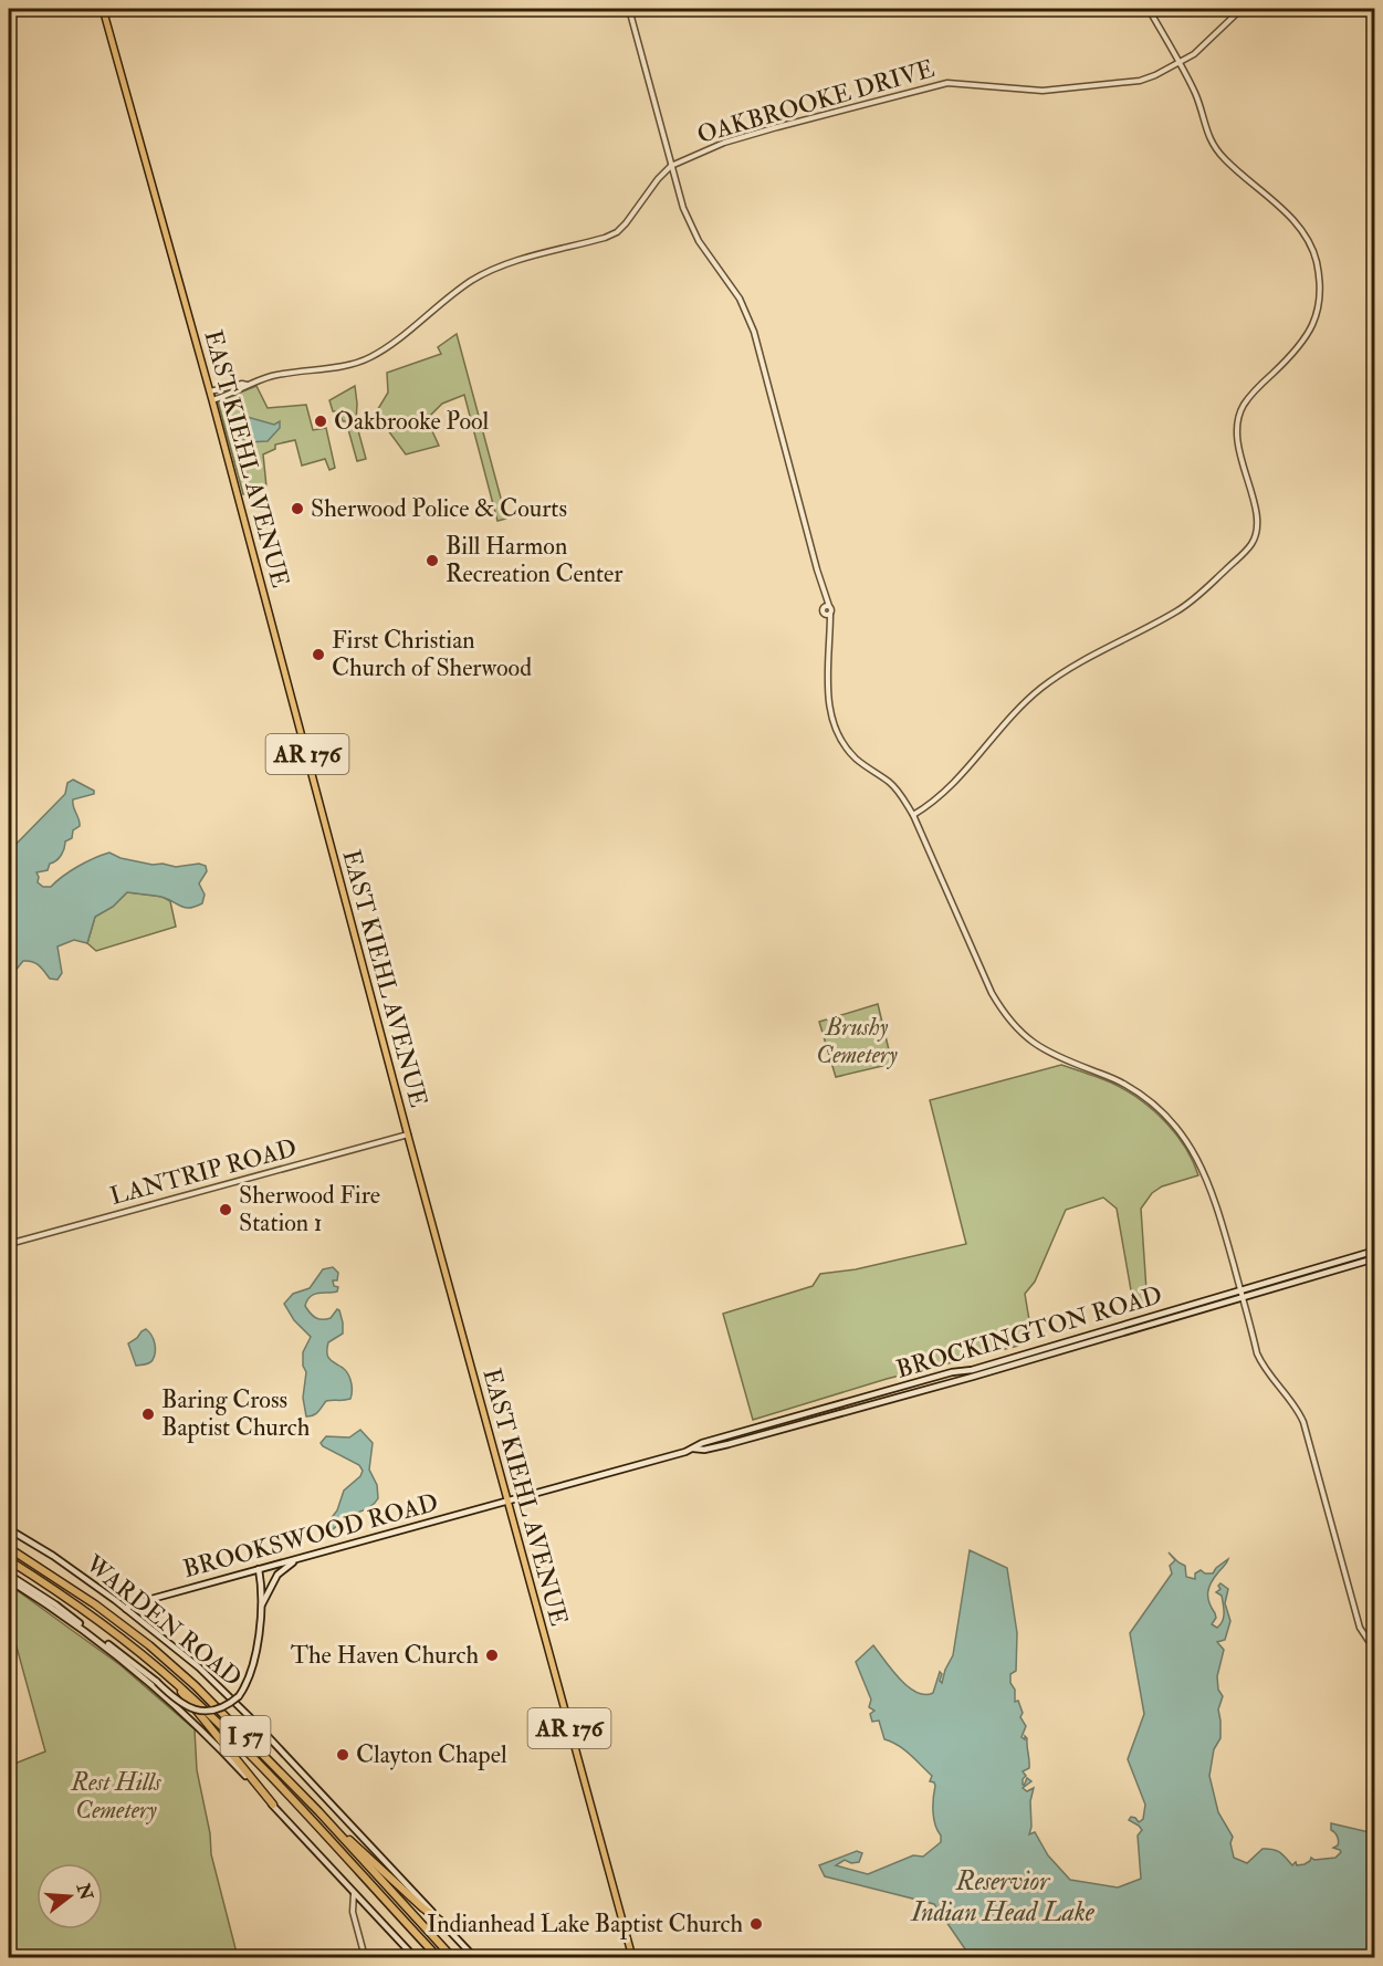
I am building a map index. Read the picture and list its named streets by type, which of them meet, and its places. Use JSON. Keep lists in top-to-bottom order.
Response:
{
  "streets": {
    "highway": ["I 57"],
    "main road": [
      "EAST KIEHL AVENUE",
      "AR 176",
      "BROCKINGTON ROAD",
      "BROOKSWOOD ROAD",
      "WARDEN ROAD"
    ],
    "street": ["OAKBROOKE DRIVE", "LANTRIP ROAD"]
  },
  "crossings": [
    ["OAKBROOKE DRIVE", "EAST KIEHL AVENUE"],
    ["EAST KIEHL AVENUE", "LANTRIP ROAD"],
    ["EAST KIEHL AVENUE", "BROCKINGTON ROAD"],
    ["EAST KIEHL AVENUE", "BROOKSWOOD ROAD"],
    ["BROCKINGTON ROAD", "BROOKSWOOD ROAD"],
    ["BROOKSWOOD ROAD", "WARDEN ROAD"]
  ],
  "water": ["Reservior Indian Head Lake"],
  "parks": ["Brushy Cemetery", "Rest Hills Cemetery"],
  "places": [
    "Oakbrooke Pool",
    "Sherwood Police & Courts",
    "Bill Harmon Recreation Center",
    "First Christian Church of Sherwood",
    "Sherwood Fire Station 1",
    "Baring Cross Baptist Church",
    "The Haven Church",
    "Clayton Chapel",
    "Indianhead Lake Baptist Church"
  ],
  "north": "right"
}
